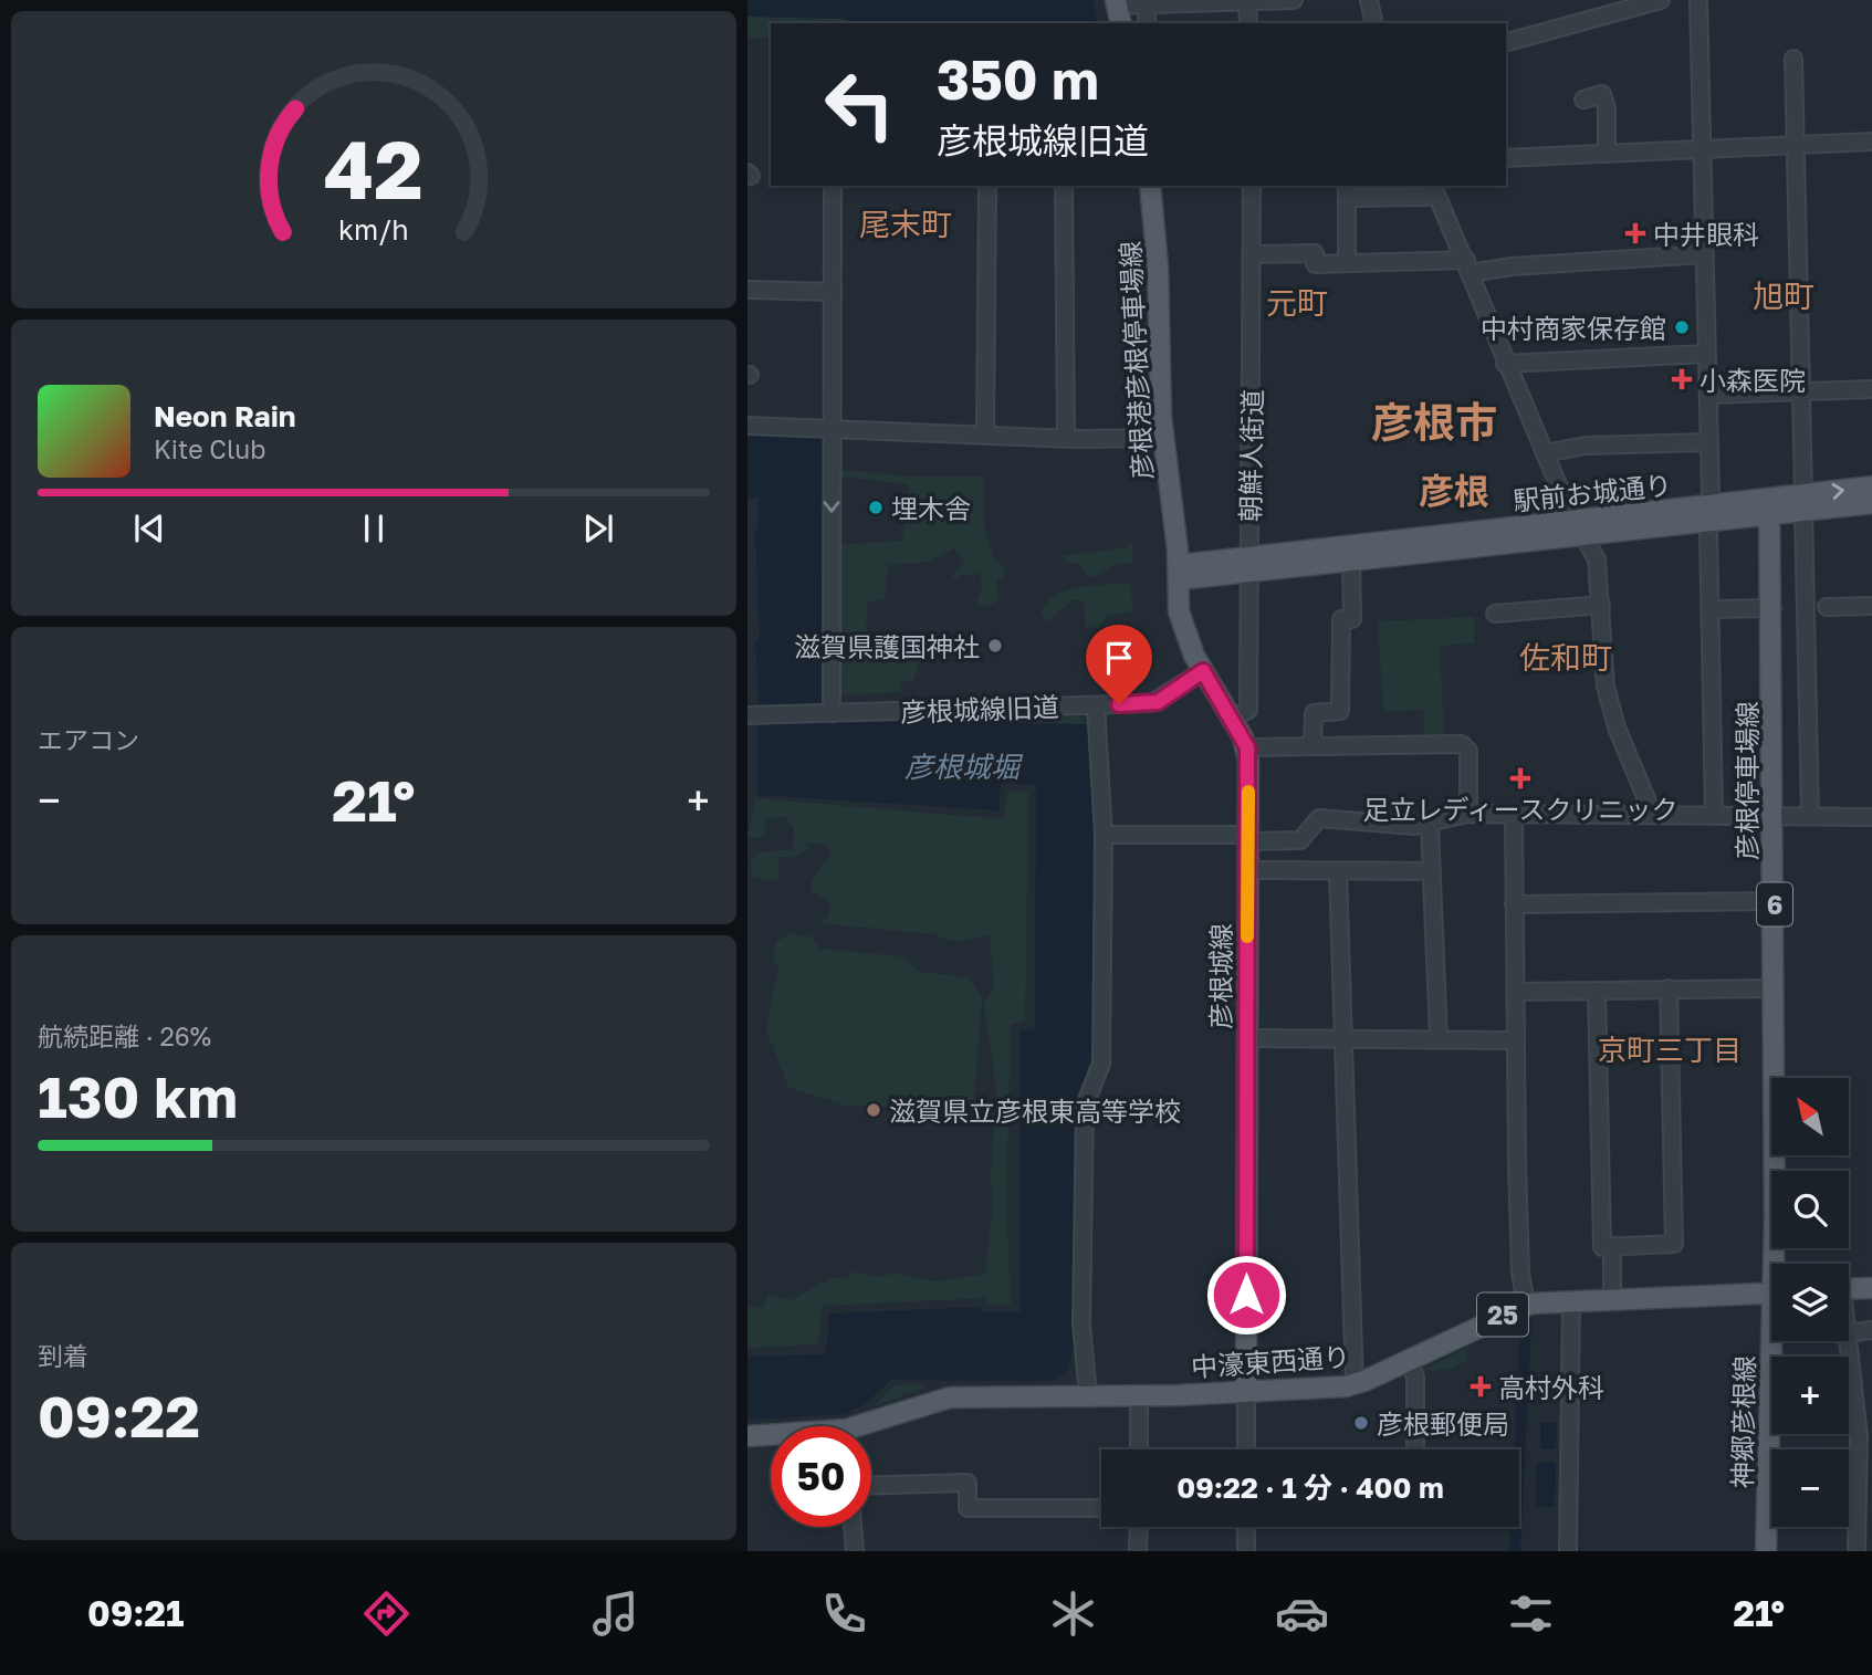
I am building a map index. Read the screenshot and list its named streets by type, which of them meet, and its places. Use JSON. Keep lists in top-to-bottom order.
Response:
{
  "streets": {
    "main road": [
      "彦根港彦根停車場線",
      "駅前お城通り",
      "彦根停車場線",
      "6",
      "彦根城線",
      "25",
      "中濠東西通り",
      "神郷彦根線"
    ],
    "street": ["朝鮮人街道", "彦根城線旧道"]
  },
  "crossings": [
    ["彦根港彦根停車場線", "駅前お城通り"],
    ["彦根港彦根停車場線", "彦根城線"],
    ["朝鮮人街道", "駅前お城通り"],
    ["朝鮮人街道", "彦根城線"],
    ["駅前お城通り", "彦根停車場線"],
    ["駅前お城通り", "彦根城線"],
    ["彦根城線旧道", "彦根城線"],
    ["彦根城線", "中濠東西通り"]
  ],
  "districts": [
    "尾末町",
    "旭町",
    "元町",
    "彦根市",
    "彦根",
    "佐和町",
    "京町三丁目"
  ],
  "water": ["彦根城堀"],
  "places": {
    "health": [
      "中井眼科",
      "小森医院",
      "足立レディースクリニック",
      "高村外科"
    ],
    "other": [
      "中村商家保存館",
      "埋木舎",
      "滋賀県護国神社",
      "滋賀県立彦根東高等学校",
      "彦根郵便局"
    ]
  },
  "north": "top left",
  "page": {
    "turn": ["350 m", "彦根城線旧道"],
    "song": ["Neon Rain", "Kite Club"],
    "tile": [
      "エアコン",
      ["航続距離 · 26%", "130 km"],
      ["到着", "09:22"]
    ],
    "heat": ["−", "21°", "+"],
    "map_buttons": ["+", "−"],
    "limit": "50",
    "trip": "09:22 · 1 分 · 400 m",
    "tabs": ["09:21", "21°"],
    "gauge": ["42", "km/h"]
  }
}
